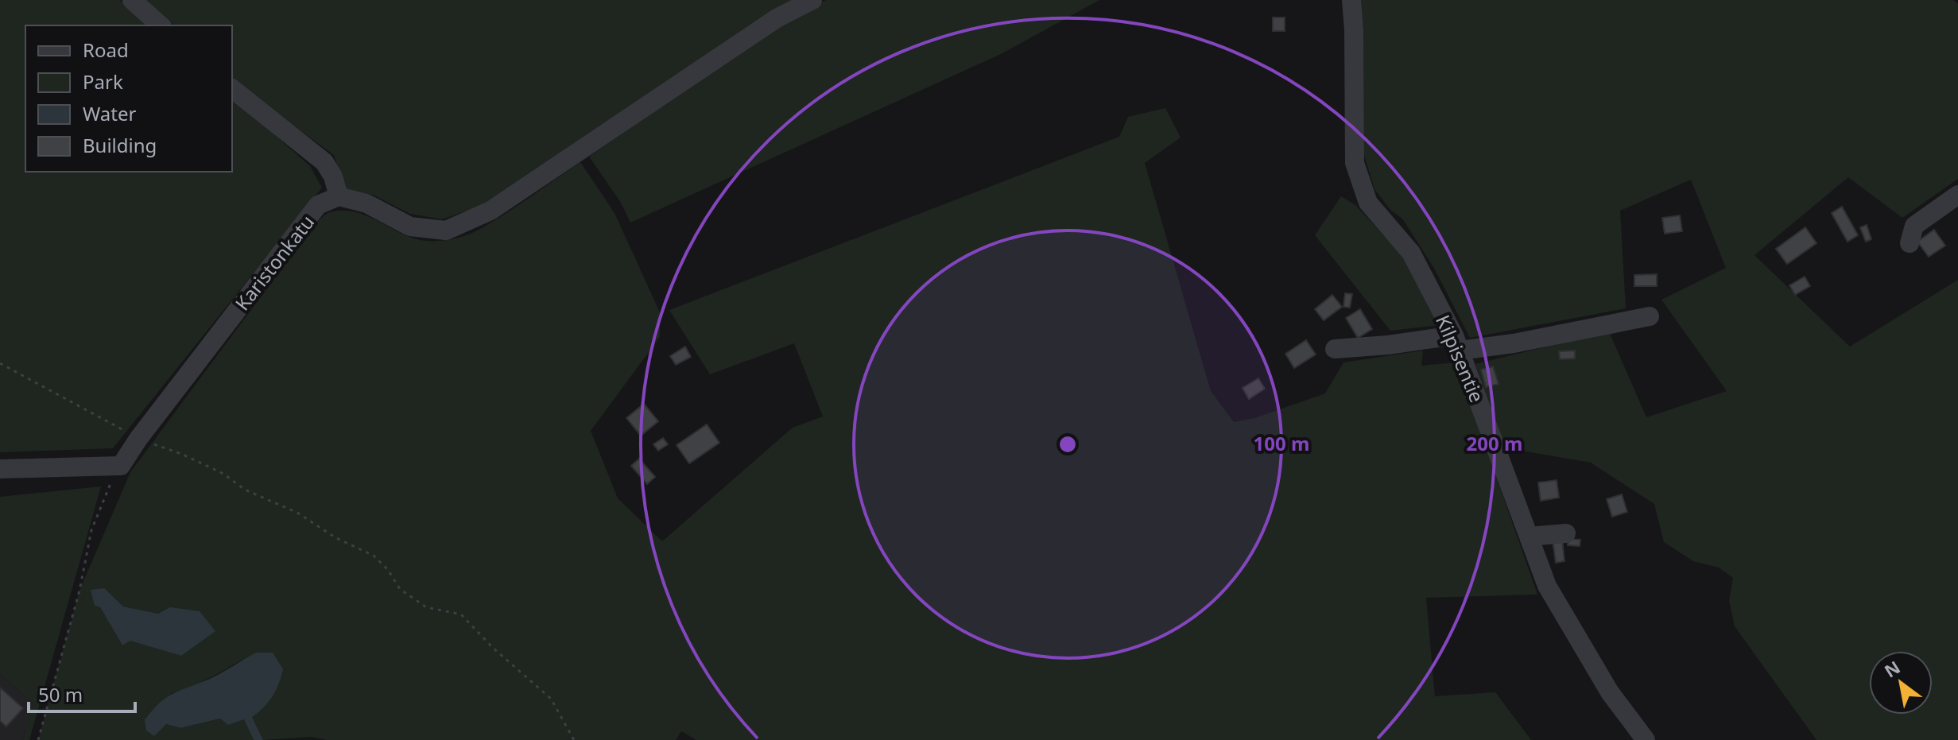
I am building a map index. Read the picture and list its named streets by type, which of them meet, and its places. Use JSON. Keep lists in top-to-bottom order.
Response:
{
  "streets": {
    "street": ["Karistonkatu", "Kilpisentie"]
  },
  "legend": [
    "Road",
    "Park",
    "Water",
    "Building"
  ],
  "scale_bar": "50 m",
  "north": "top left",
  "rings": ["100 m", "200 m"]
}
